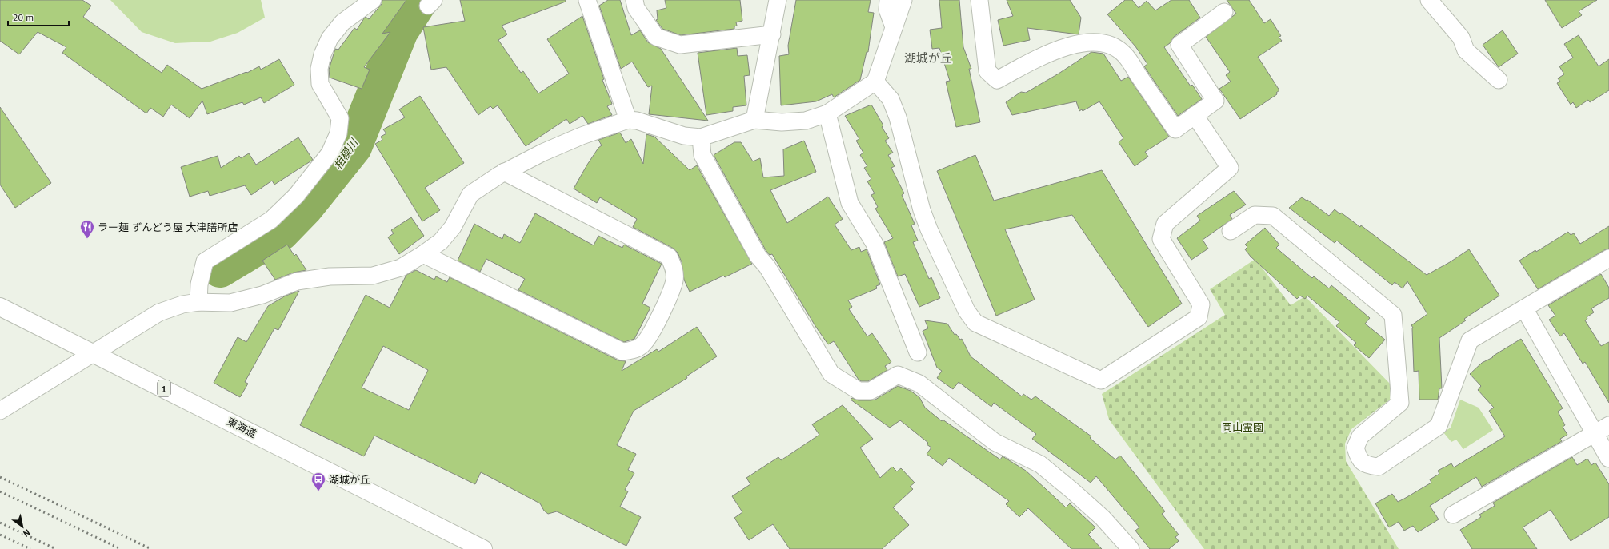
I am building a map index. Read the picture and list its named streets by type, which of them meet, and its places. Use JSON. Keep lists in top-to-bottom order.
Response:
{
  "streets": {
    "highway": ["1", "東海道"]
  },
  "districts": ["湖城が丘"],
  "water": ["相模川"],
  "parks": ["岡山霊園"],
  "places": {
    "restaurant": ["ラー麺 ずんどう屋 大津膳所店"],
    "bus stop": ["湖城が丘"]
  },
  "scale_bar": "20 m",
  "north": "bottom right"
}
